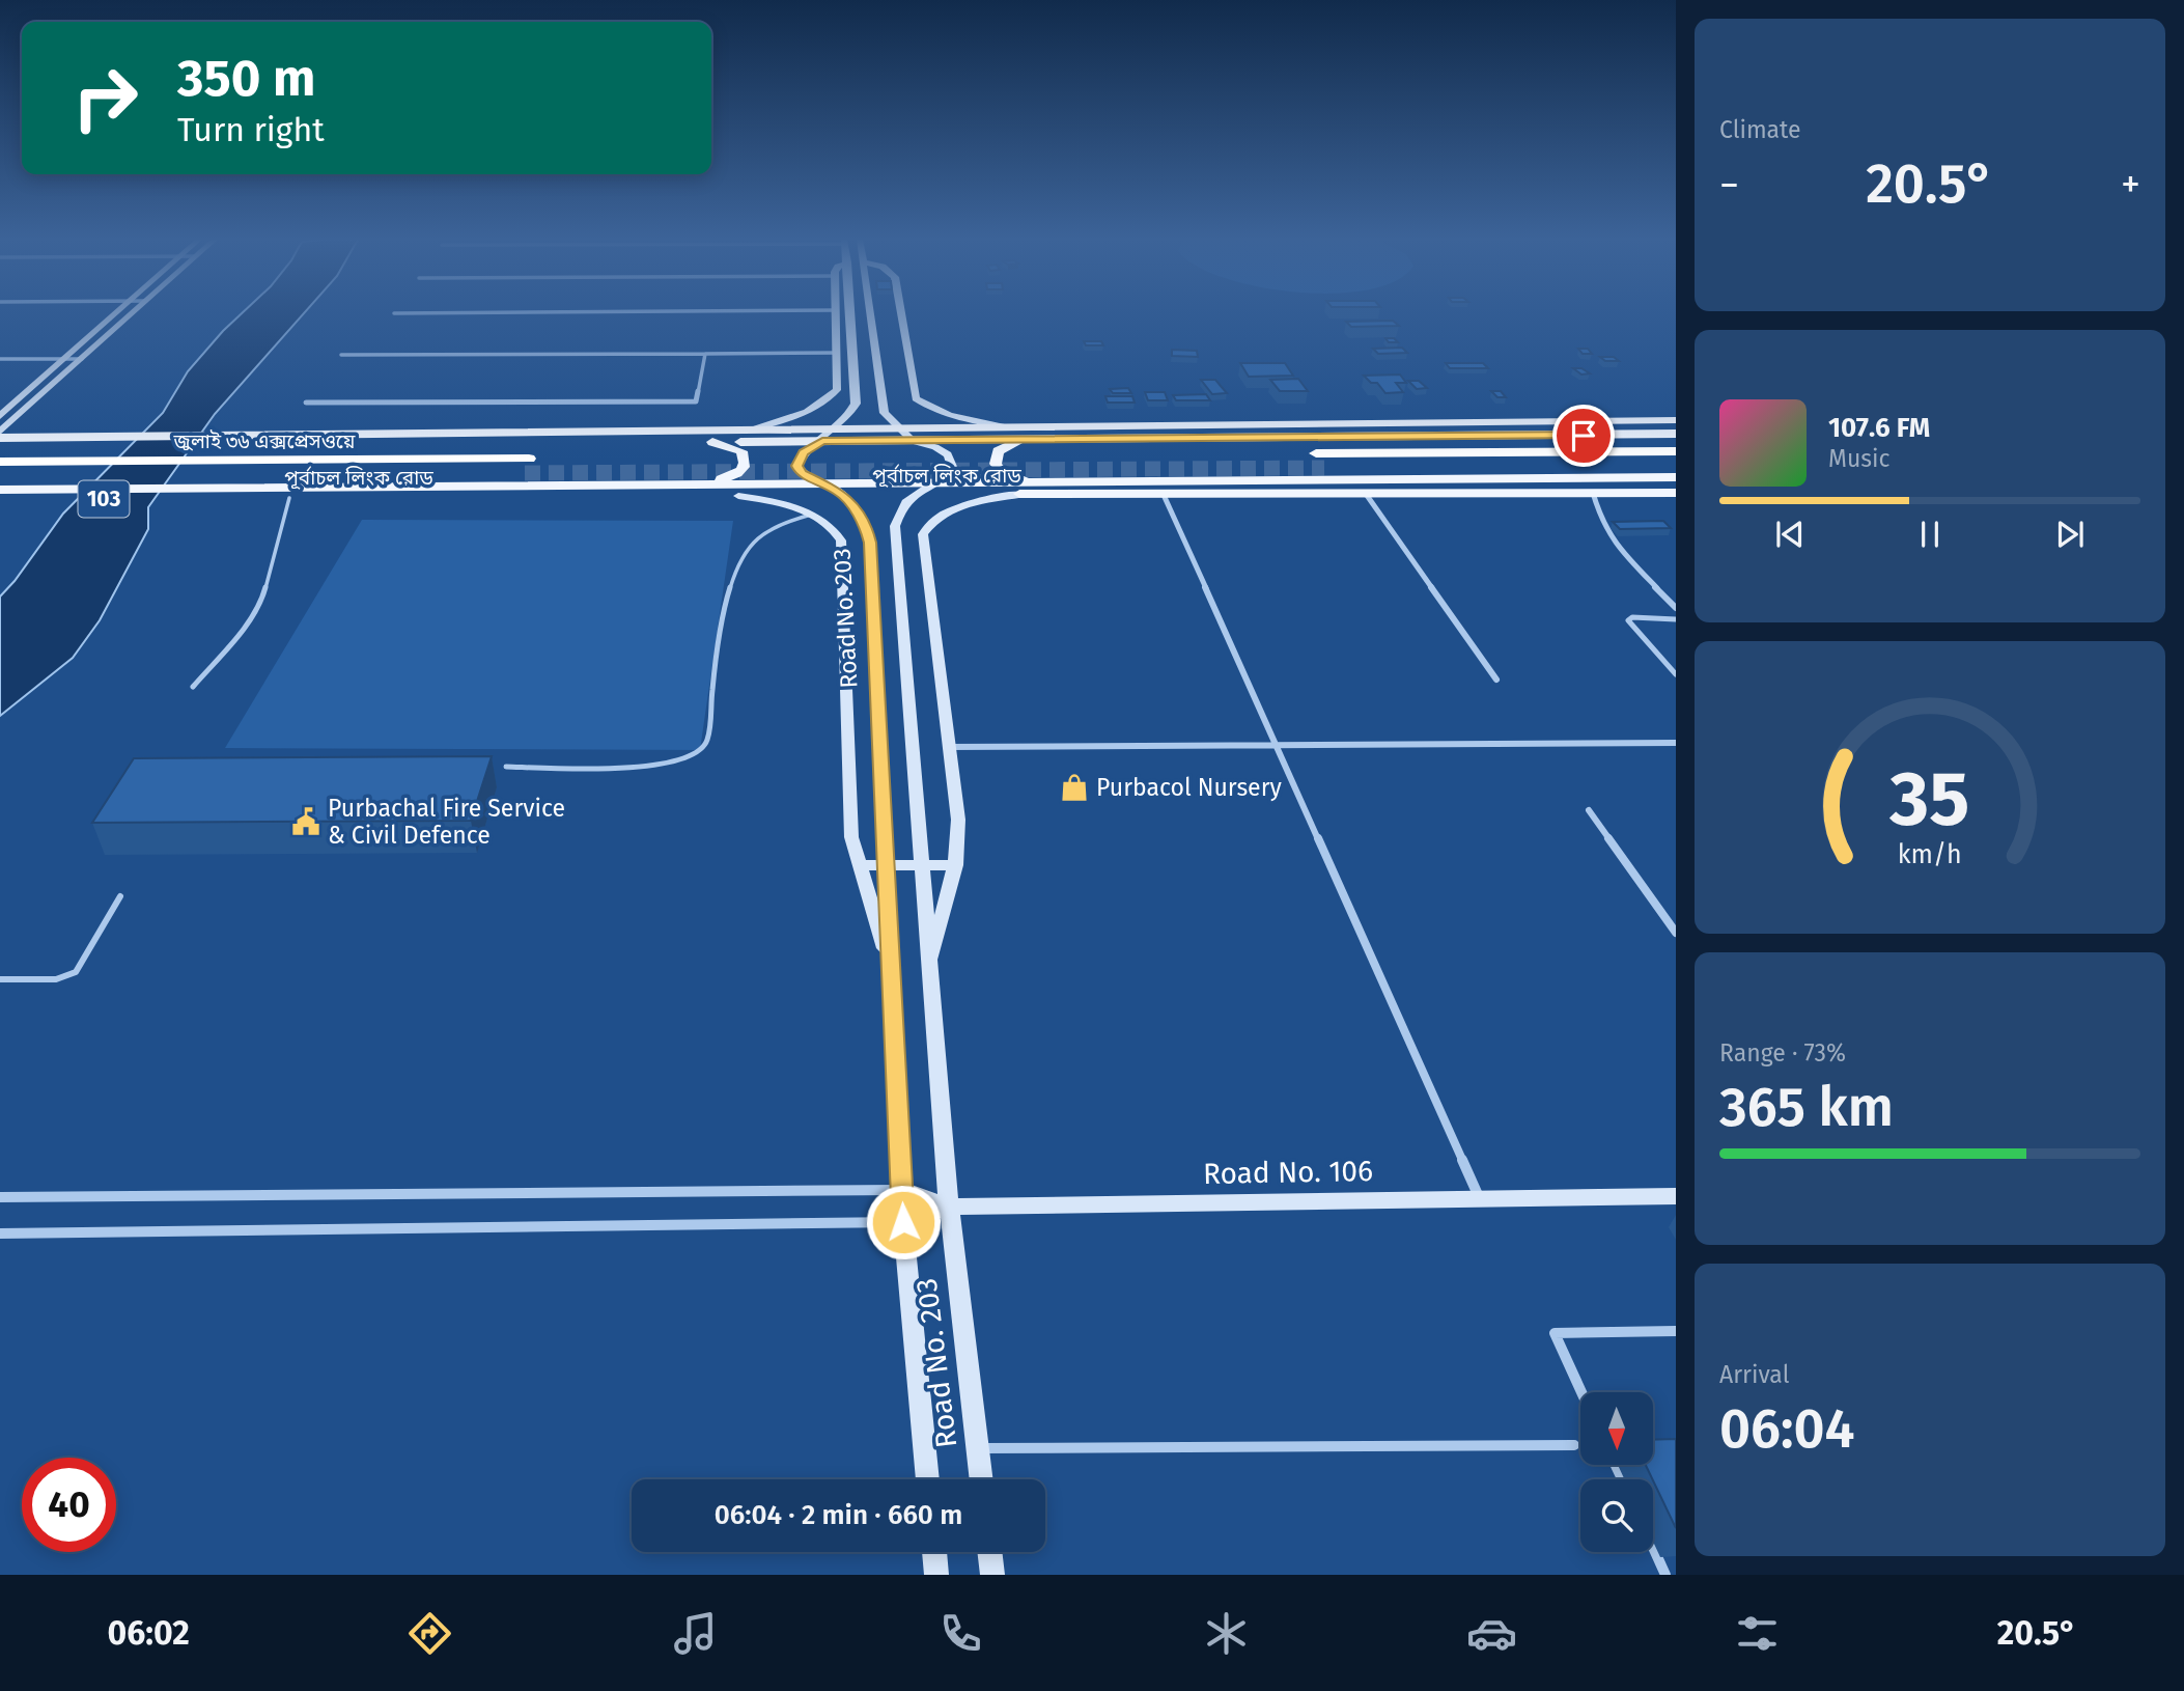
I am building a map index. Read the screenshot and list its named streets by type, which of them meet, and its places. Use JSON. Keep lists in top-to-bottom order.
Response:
{
  "streets": {
    "highway": ["জুলাই ৩৬ এক্সপ্রেসওয়ে"],
    "main road": ["পূর্বাচল লিংক রোড", "103"],
    "street": ["Road No. 203", "Road No. 106"]
  },
  "crossings": [
    ["পূর্বাচল লিংক রোড", "Road No. 203"],
    ["Road No. 203", "Road No. 106"]
  ],
  "places": {
    "shop": ["Purbacol Nursery"],
    "public building": ["Purbachal Fire Service & Civil Defence"]
  },
  "north": "bottom",
  "page": {
    "tile": [
      "Climate",
      ["Range · 73%", "365 km"],
      ["Arrival", "06:04"]
    ],
    "turn": ["350 m", "Turn right"],
    "heat": ["−", "20.5°", "+"],
    "song": ["107.6 FM", "Music"],
    "limit": "40",
    "trip": "06:04 · 2 min · 660 m",
    "tabs": ["06:02", "20.5°"],
    "gauge": ["35", "km/h"]
  }
}
